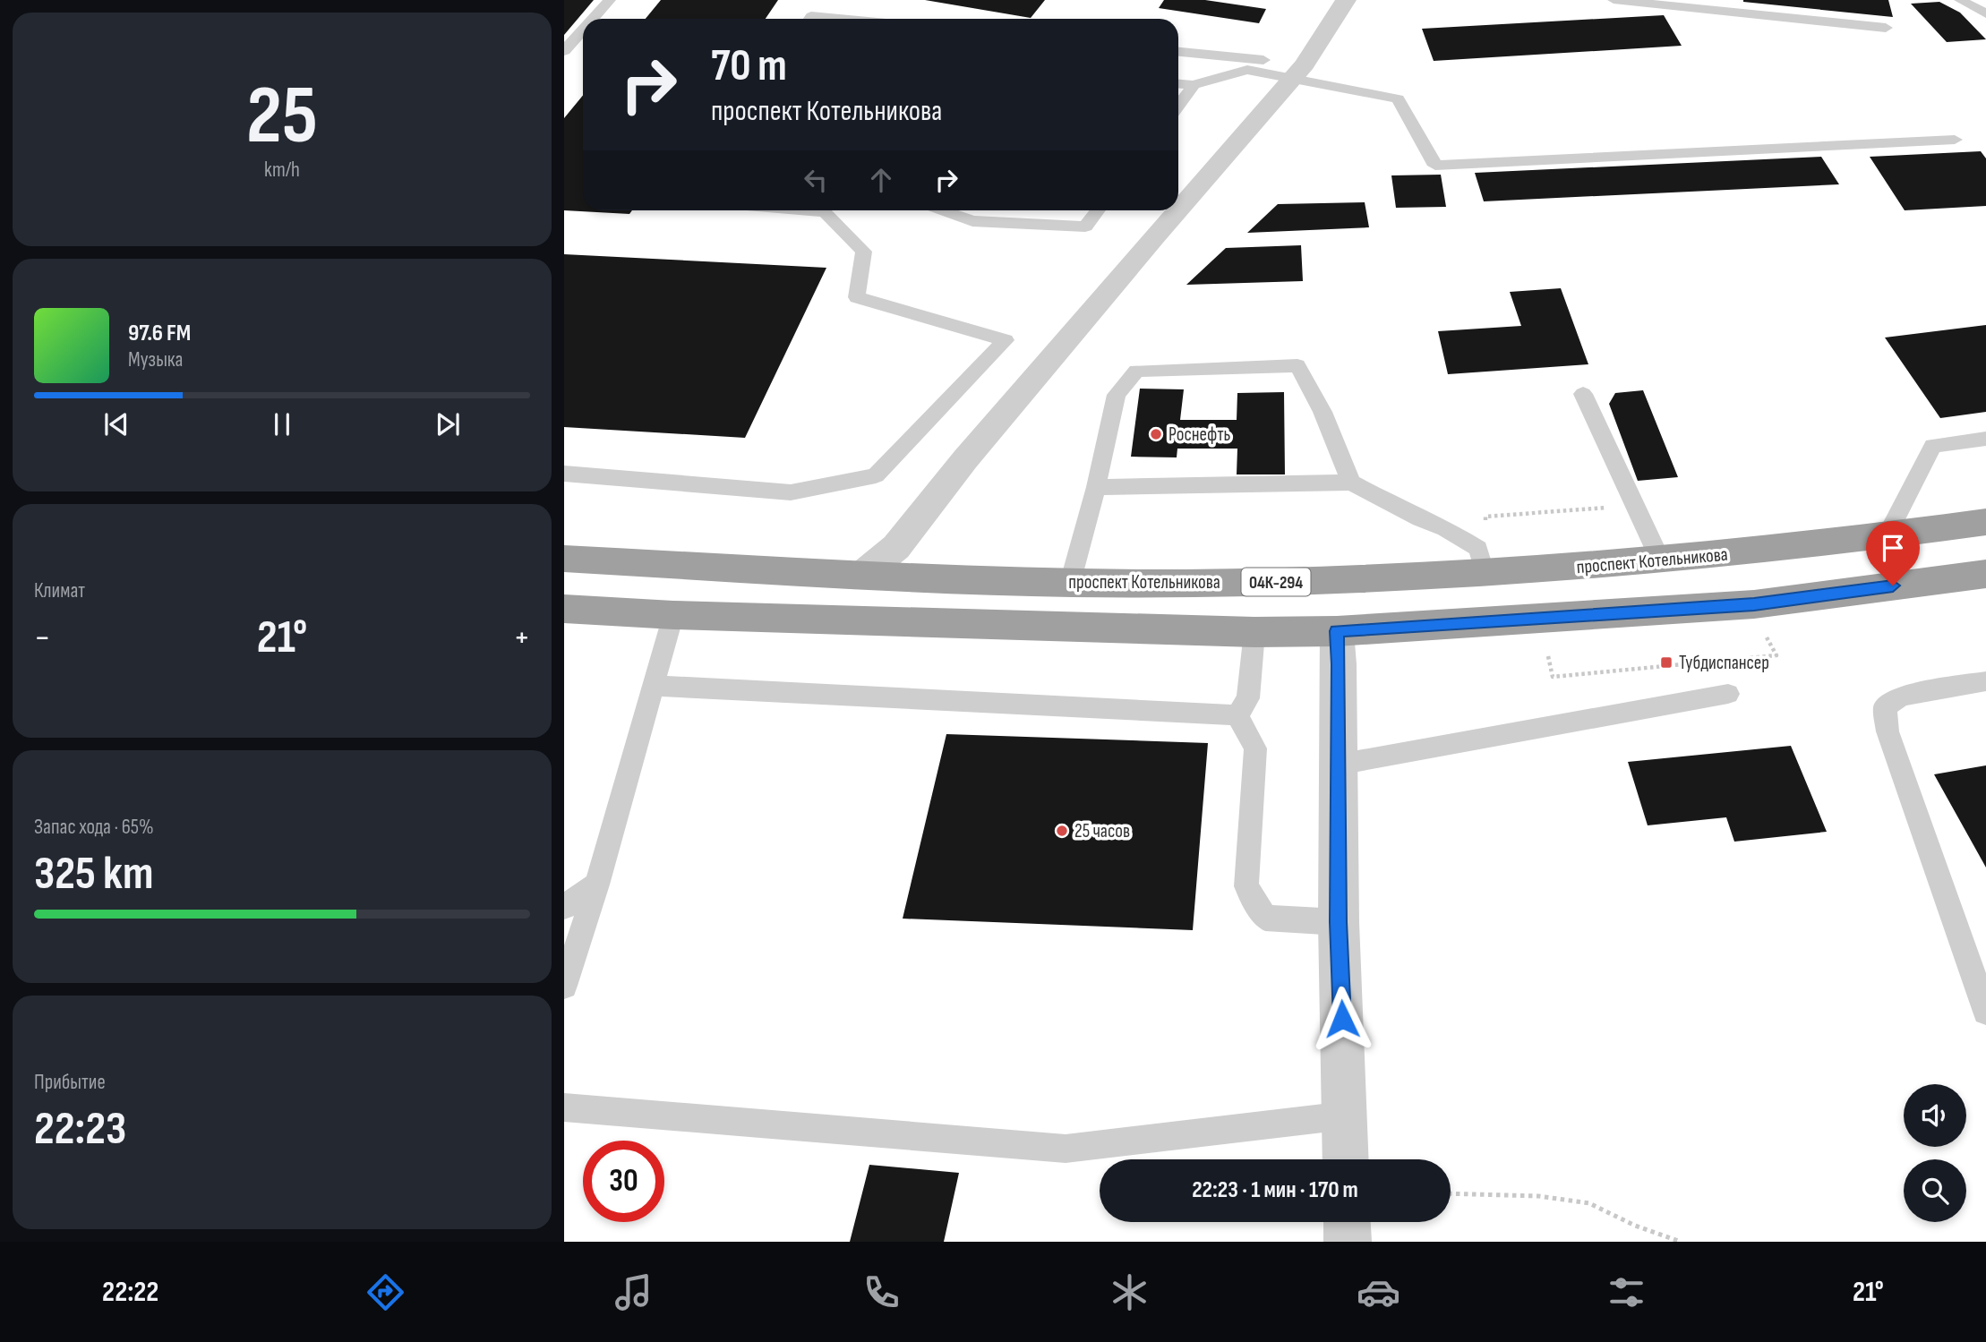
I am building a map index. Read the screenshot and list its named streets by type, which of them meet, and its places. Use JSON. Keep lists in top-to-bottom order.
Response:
{
  "streets": {
    "highway": ["проспект Котельникова", "04К-294"]
  },
  "places": {
    "other": ["Роснефть", "25 часов"],
    "transit": ["Тубдиспансер"]
  },
  "page": {
    "tile": [
      ["25", "km/h"],
      "Климат",
      ["Запас хода · 65%", "325 km"],
      ["Прибытие", "22:23"]
    ],
    "turn": ["70 m", "проспект Котельникова"],
    "song": ["97.6 FM", "Музыка"],
    "heat": ["−", "21°", "+"],
    "limit": "30",
    "trip": "22:23 · 1 мин · 170 m",
    "tabs": ["22:22", "21°"]
  }
}
